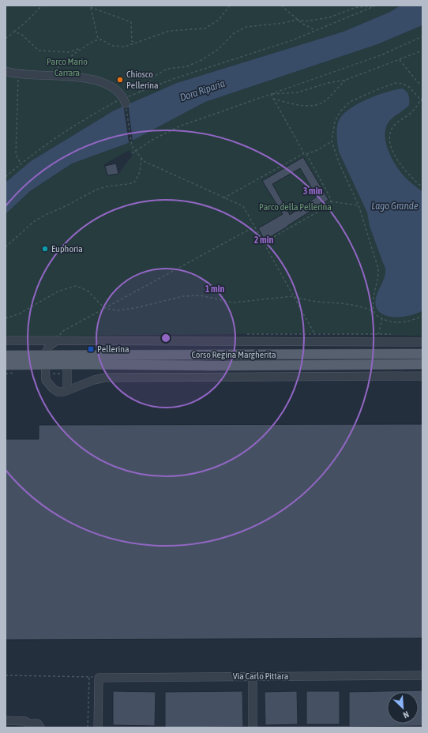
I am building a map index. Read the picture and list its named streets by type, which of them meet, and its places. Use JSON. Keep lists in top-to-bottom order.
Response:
{
  "streets": {
    "main road": ["Corso Regina Margherita"],
    "street": ["Via Carlo Pittara"]
  },
  "water": ["Dora Riparia", "Lago Grande"],
  "parks": ["Parco Mario Carrara", "Parco della Pellerina"],
  "places": {
    "other": ["Chiosco Pellerina", "Euphoria"],
    "transit": ["Pellerina"]
  },
  "north": "bottom right",
  "rings": ["3 min", "2 min", "1 min"]
}
